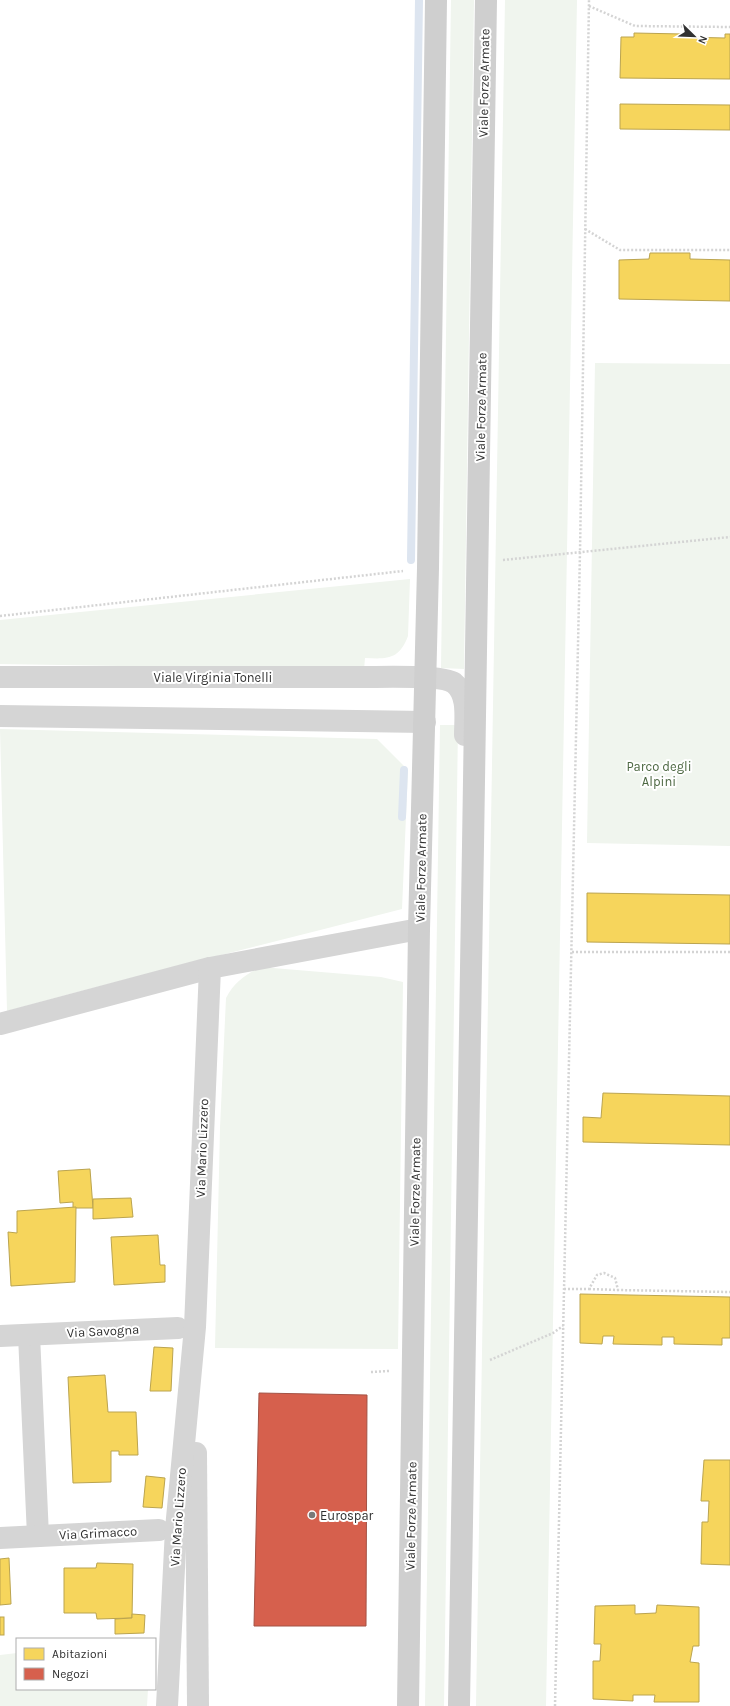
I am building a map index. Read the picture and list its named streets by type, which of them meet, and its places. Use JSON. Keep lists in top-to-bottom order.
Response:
{
  "streets": {
    "street": [
      "Viale Forze Armate",
      "Viale Virginia Tonelli",
      "Via Mario Lizzero",
      "Via Savogna",
      "Via Grimacco"
    ]
  },
  "crossings": [
    ["Viale Forze Armate", "Viale Virginia Tonelli"],
    ["Via Mario Lizzero", "Via Savogna"]
  ],
  "parks": ["Parco degli Alpini"],
  "places": ["Eurospar"],
  "legend": ["Abitazioni", "Negozi"],
  "north": "bottom right"
}
